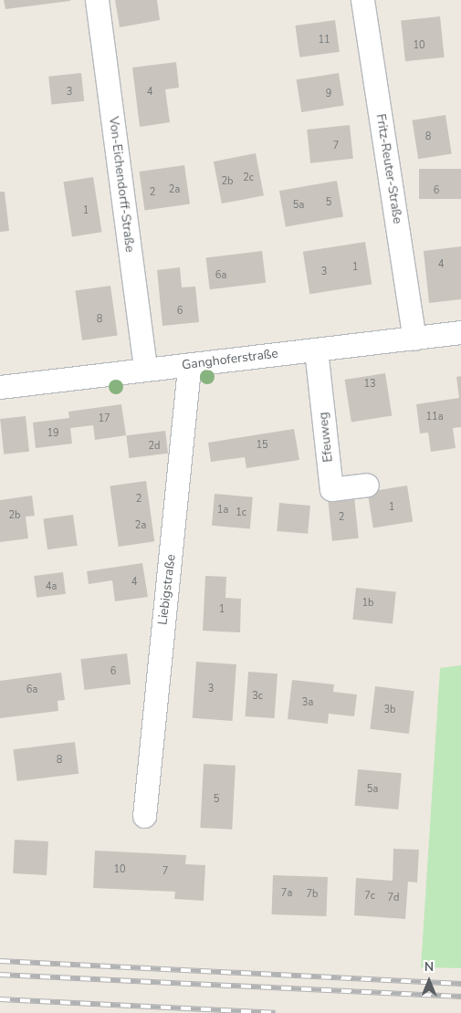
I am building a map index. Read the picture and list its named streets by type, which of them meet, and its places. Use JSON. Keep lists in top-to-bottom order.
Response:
{
  "streets": {
    "street": [
      "Fritz-Reuter-Straße",
      "Von-Eichendorff-Straße",
      "Ganghoferstraße",
      "Efeuweg",
      "Liebigstraße"
    ]
  },
  "crossings": [
    ["Fritz-Reuter-Straße", "Ganghoferstraße"],
    ["Von-Eichendorff-Straße", "Ganghoferstraße"],
    ["Ganghoferstraße", "Efeuweg"],
    ["Ganghoferstraße", "Liebigstraße"]
  ],
  "house_numbers": [
    "11",
    "10",
    "3",
    "4",
    "9",
    "8",
    "7",
    "2c",
    "2b",
    "2a",
    "6",
    "2",
    "5",
    "5a",
    "1",
    "4",
    "1",
    "3",
    "6a",
    "6",
    "8",
    "13",
    "11a",
    "17",
    "19",
    "15",
    "2d",
    "2",
    "1",
    "1a",
    "1c",
    "2b",
    "2",
    "2a",
    "4",
    "4a",
    "1b",
    "1",
    "6",
    "3",
    "6a",
    "3c",
    "3a",
    "3b",
    "8",
    "5a",
    "5",
    "10",
    "7",
    "7a",
    "7b",
    "7c",
    "7d"
  ],
  "north": "top"
}
